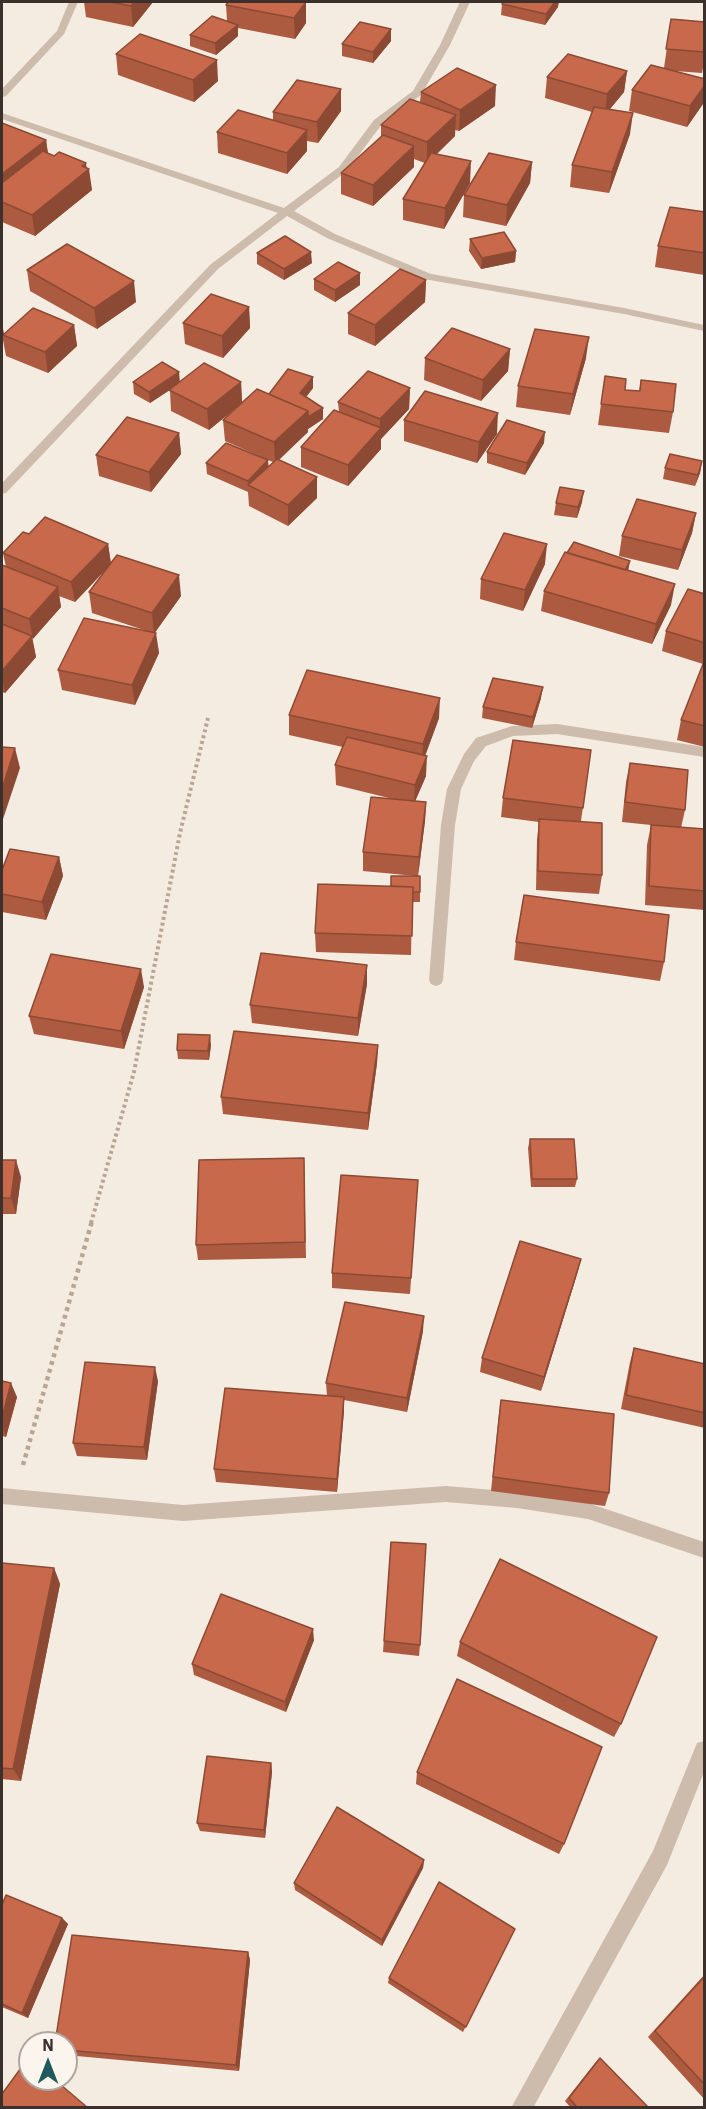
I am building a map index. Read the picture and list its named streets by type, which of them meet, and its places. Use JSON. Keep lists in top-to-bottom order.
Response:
{
  "north": "top"
}
